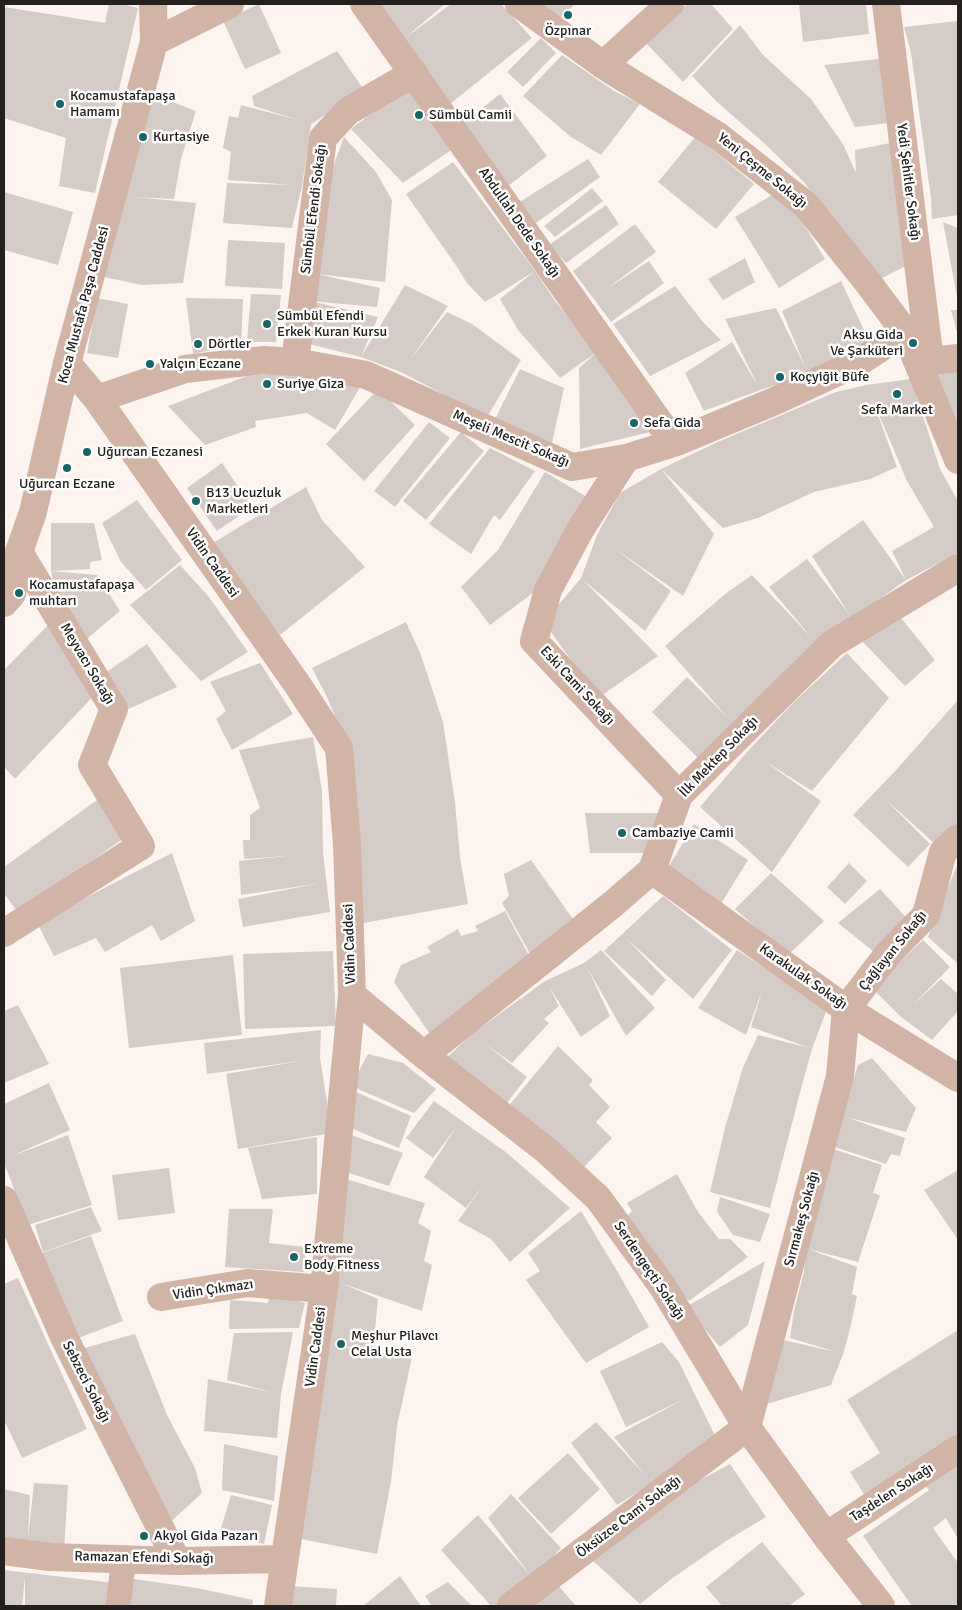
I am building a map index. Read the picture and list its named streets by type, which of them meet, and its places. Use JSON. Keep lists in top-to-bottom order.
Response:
{
  "streets": {
    "street": [
      "Yeni Çeşme Sokağı",
      "Yedi Şehitler Sokağı",
      "Sümbül Efendi Sokağı",
      "Abdullah Dede Sokağı",
      "Koca Mustafa Paşa Caddesi",
      "Meşeli Mescit Sokağı",
      "Vidin Caddesi",
      "Meyvacı Sokağı",
      "Eski Cami Sokağı",
      "İlk Mektep Sokağı",
      "Çağlayan Sokağı",
      "Karakulak Sokağı",
      "Sırmakeş Sokağı",
      "Serdengeçti Sokağı",
      "Vidin Çıkmazı",
      "Sebzeci Sokağı",
      "Taşdelen Sokağı",
      "Öksüzce Cami Sokağı",
      "Ramazan Efendi Sokağı"
    ]
  },
  "crossings": [
    ["Yeni Çeşme Sokağı", "Meşeli Mescit Sokağı"],
    ["Sümbül Efendi Sokağı", "Abdullah Dede Sokağı"],
    ["Sümbül Efendi Sokağı", "Meşeli Mescit Sokağı"],
    ["Abdullah Dede Sokağı", "Meşeli Mescit Sokağı"],
    ["Koca Mustafa Paşa Caddesi", "Vidin Caddesi"],
    ["Koca Mustafa Paşa Caddesi", "Meyvacı Sokağı"],
    ["Meşeli Mescit Sokağı", "Vidin Caddesi"],
    ["Meşeli Mescit Sokağı", "Eski Cami Sokağı"],
    ["Vidin Caddesi", "Serdengeçti Sokağı"],
    ["Vidin Caddesi", "Vidin Çıkmazı"],
    ["Vidin Caddesi", "Ramazan Efendi Sokağı"],
    ["Eski Cami Sokağı", "İlk Mektep Sokağı"],
    ["İlk Mektep Sokağı", "Karakulak Sokağı"],
    ["İlk Mektep Sokağı", "Serdengeçti Sokağı"],
    ["Çağlayan Sokağı", "Karakulak Sokağı"],
    ["Çağlayan Sokağı", "Sırmakeş Sokağı"],
    ["Karakulak Sokağı", "Sırmakeş Sokağı"],
    ["Sırmakeş Sokağı", "Serdengeçti Sokağı"],
    ["Sırmakeş Sokağı", "Öksüzce Cami Sokağı"],
    ["Serdengeçti Sokağı", "Taşdelen Sokağı"],
    ["Serdengeçti Sokağı", "Öksüzce Cami Sokağı"],
    ["Sebzeci Sokağı", "Ramazan Efendi Sokağı"]
  ],
  "places": [
    "Özpınar",
    "Kocamustafapaşa Hamamı",
    "Sümbül Camii",
    "Kurtasiye",
    "Sümbül Efendi Erkek Kuran Kursu",
    "Aksu Gida Ve Şarküteri",
    "Dörtler",
    "Yalçın Eczane",
    "Koçyiğit Büfe",
    "Suriye Giza",
    "Sefa Market",
    "Sefa Gida",
    "Uğurcan Eczanesi",
    "Uğurcan Eczane",
    "B13 Ucuzluk Marketleri",
    "Kocamustafapaşa muhtarı",
    "Cambaziye Camii",
    "Extreme Body Fitness",
    "Meşhur Pilavcı Celal Usta",
    "Akyol Gida Pazarı"
  ]
}
